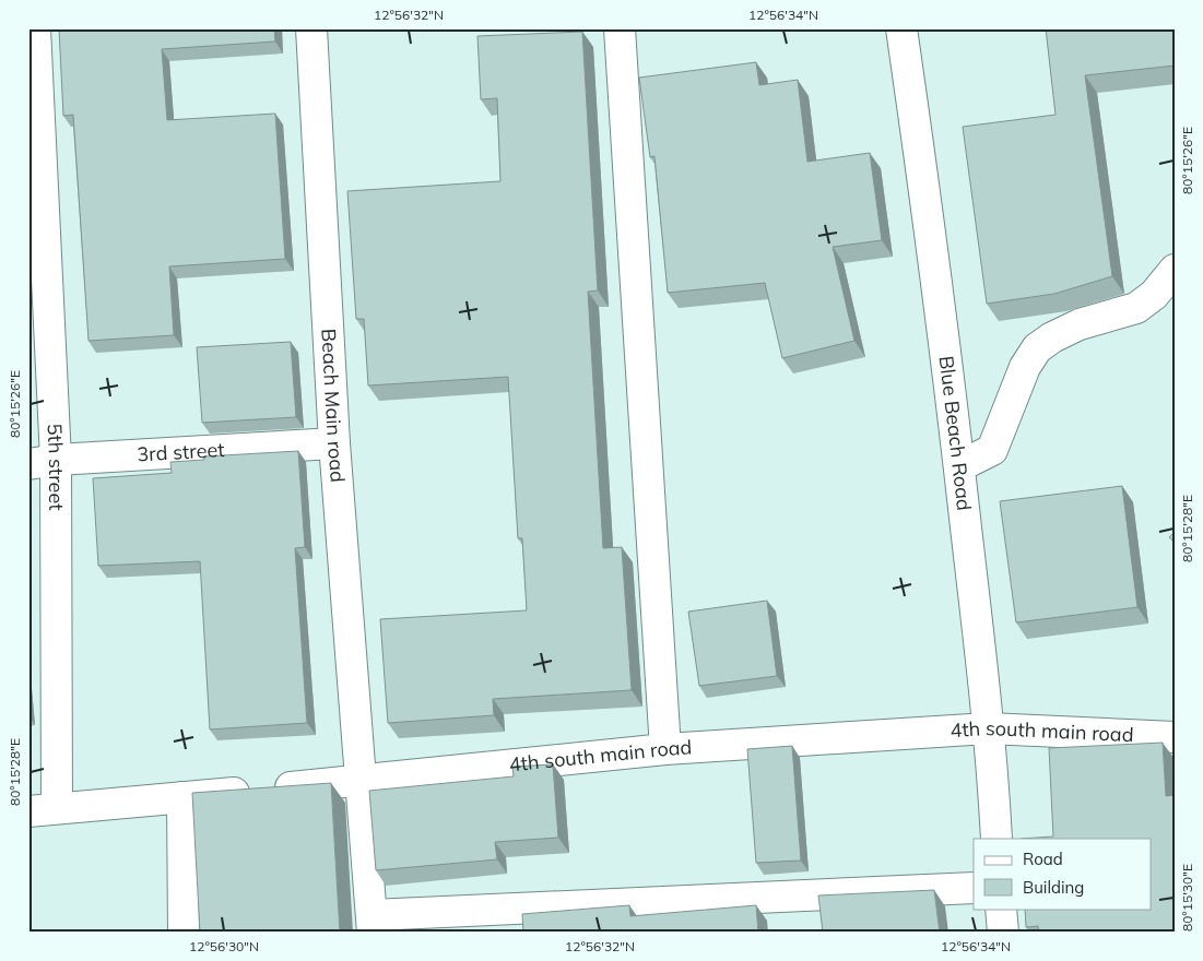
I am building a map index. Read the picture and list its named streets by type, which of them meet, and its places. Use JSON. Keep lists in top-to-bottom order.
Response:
{
  "streets": {
    "street": [
      "Beach Main road",
      "Blue Beach Road",
      "3rd street",
      "5th street",
      "4th south main road"
    ]
  },
  "crossings": [
    ["Beach Main road", "3rd street"],
    ["Beach Main road", "4th south main road"],
    ["Blue Beach Road", "4th south main road"],
    ["3rd street", "5th street"],
    ["5th street", "4th south main road"]
  ],
  "legend": ["Road", "Building"],
  "coordinates": [
    "12°56'32\"N",
    "12°56'34\"N",
    "80°15'26\"E",
    "80°15'28\"E",
    "80°15'30\"E",
    "12°56'30\"N"
  ]
}
